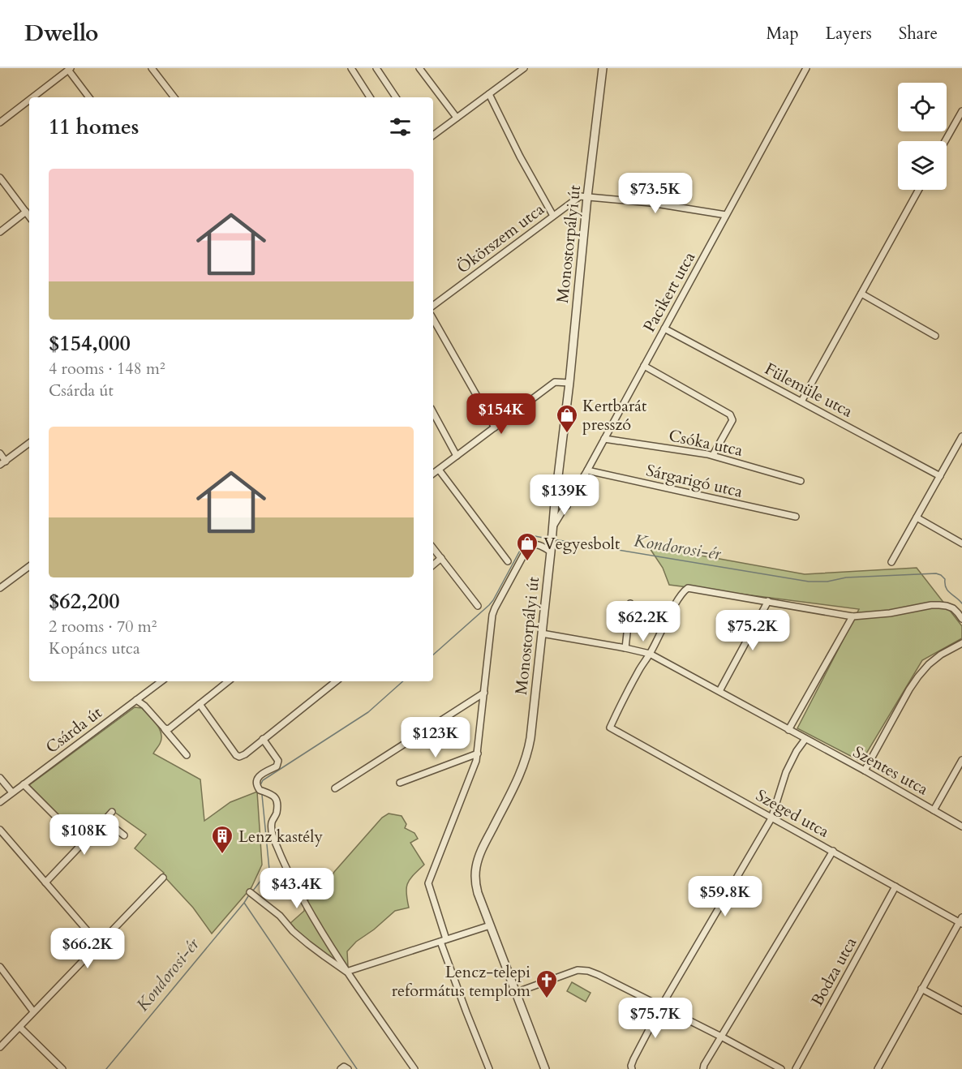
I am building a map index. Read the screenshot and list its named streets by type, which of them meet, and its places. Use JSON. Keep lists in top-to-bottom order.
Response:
{
  "streets": {
    "street": [
      "Ökörszem utca",
      "Monostorpályi út",
      "Pacikert utca",
      "Fülemüle utca",
      "Csóka utca",
      "Sárgarigó utca",
      "Csárda út",
      "Szentes utca",
      "Szeged utca",
      "Bodza utca"
    ]
  },
  "crossings": [
    ["Ökörszem utca", "Monostorpályi út"],
    ["Monostorpályi út", "Pacikert utca"],
    ["Monostorpályi út", "Szentes utca"],
    ["Pacikert utca", "Fülemüle utca"],
    ["Pacikert utca", "Csóka utca"],
    ["Pacikert utca", "Sárgarigó utca"],
    ["Szentes utca", "Szeged utca"],
    ["Szeged utca", "Bodza utca"]
  ],
  "water": ["Kondorosi-ér"],
  "places": {
    "shop": ["Kertbarát presszó", "Vegyesbolt"],
    "building": ["Lenz kastély"],
    "church": ["Lencz-telepi református templom"]
  },
  "page": {
    "header": "Dwello",
    "nav": ["Map", "Layers", "Share"],
    "heading": "11 homes",
    "list": [
      {
        "name": "$154,000",
        "note": "4 rooms · 148 m² · Csárda út"
      },
      {
        "name": "$62,200",
        "note": "2 rooms · 70 m² · Kopáncs utca"
      }
    ],
    "price": [
      "$73.5K",
      "$154K",
      "$139K",
      "$62.2K",
      "$75.2K",
      "$123K",
      "$108K",
      "$43.4K",
      "$59.8K",
      "$66.2K",
      "$75.7K"
    ]
  }
}
